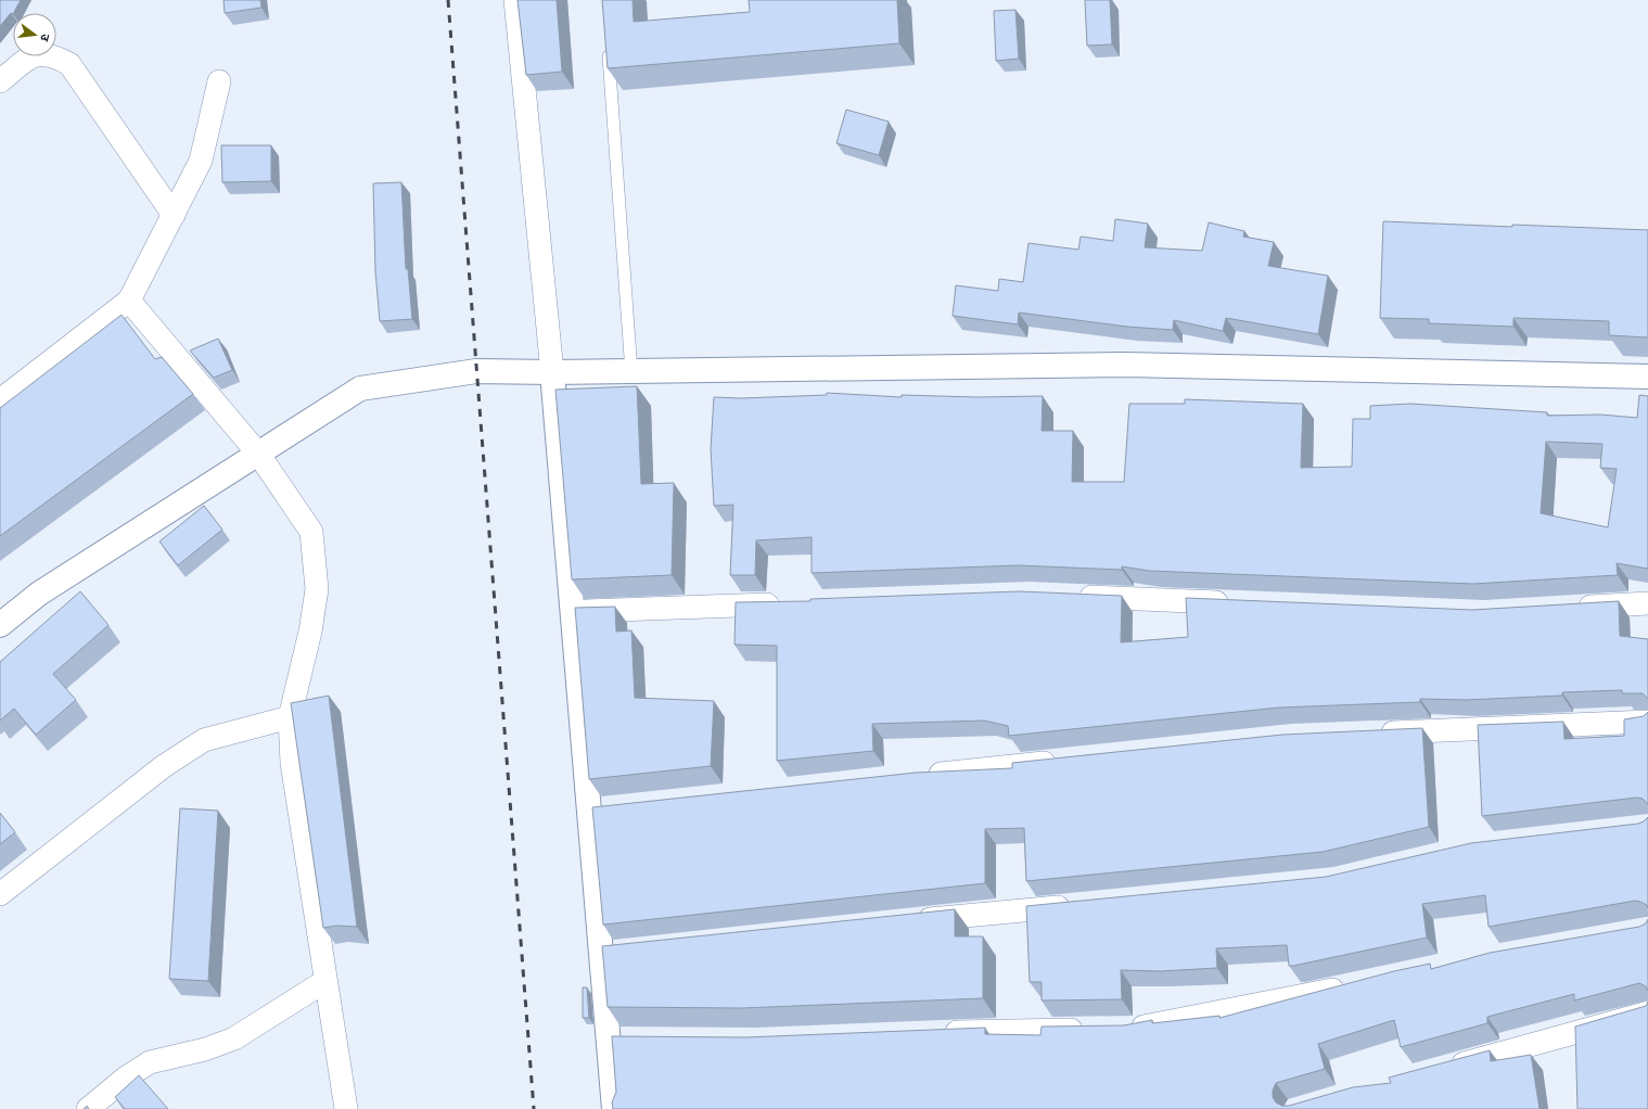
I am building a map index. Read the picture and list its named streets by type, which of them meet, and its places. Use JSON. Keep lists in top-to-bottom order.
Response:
{
  "north": "right"
}
